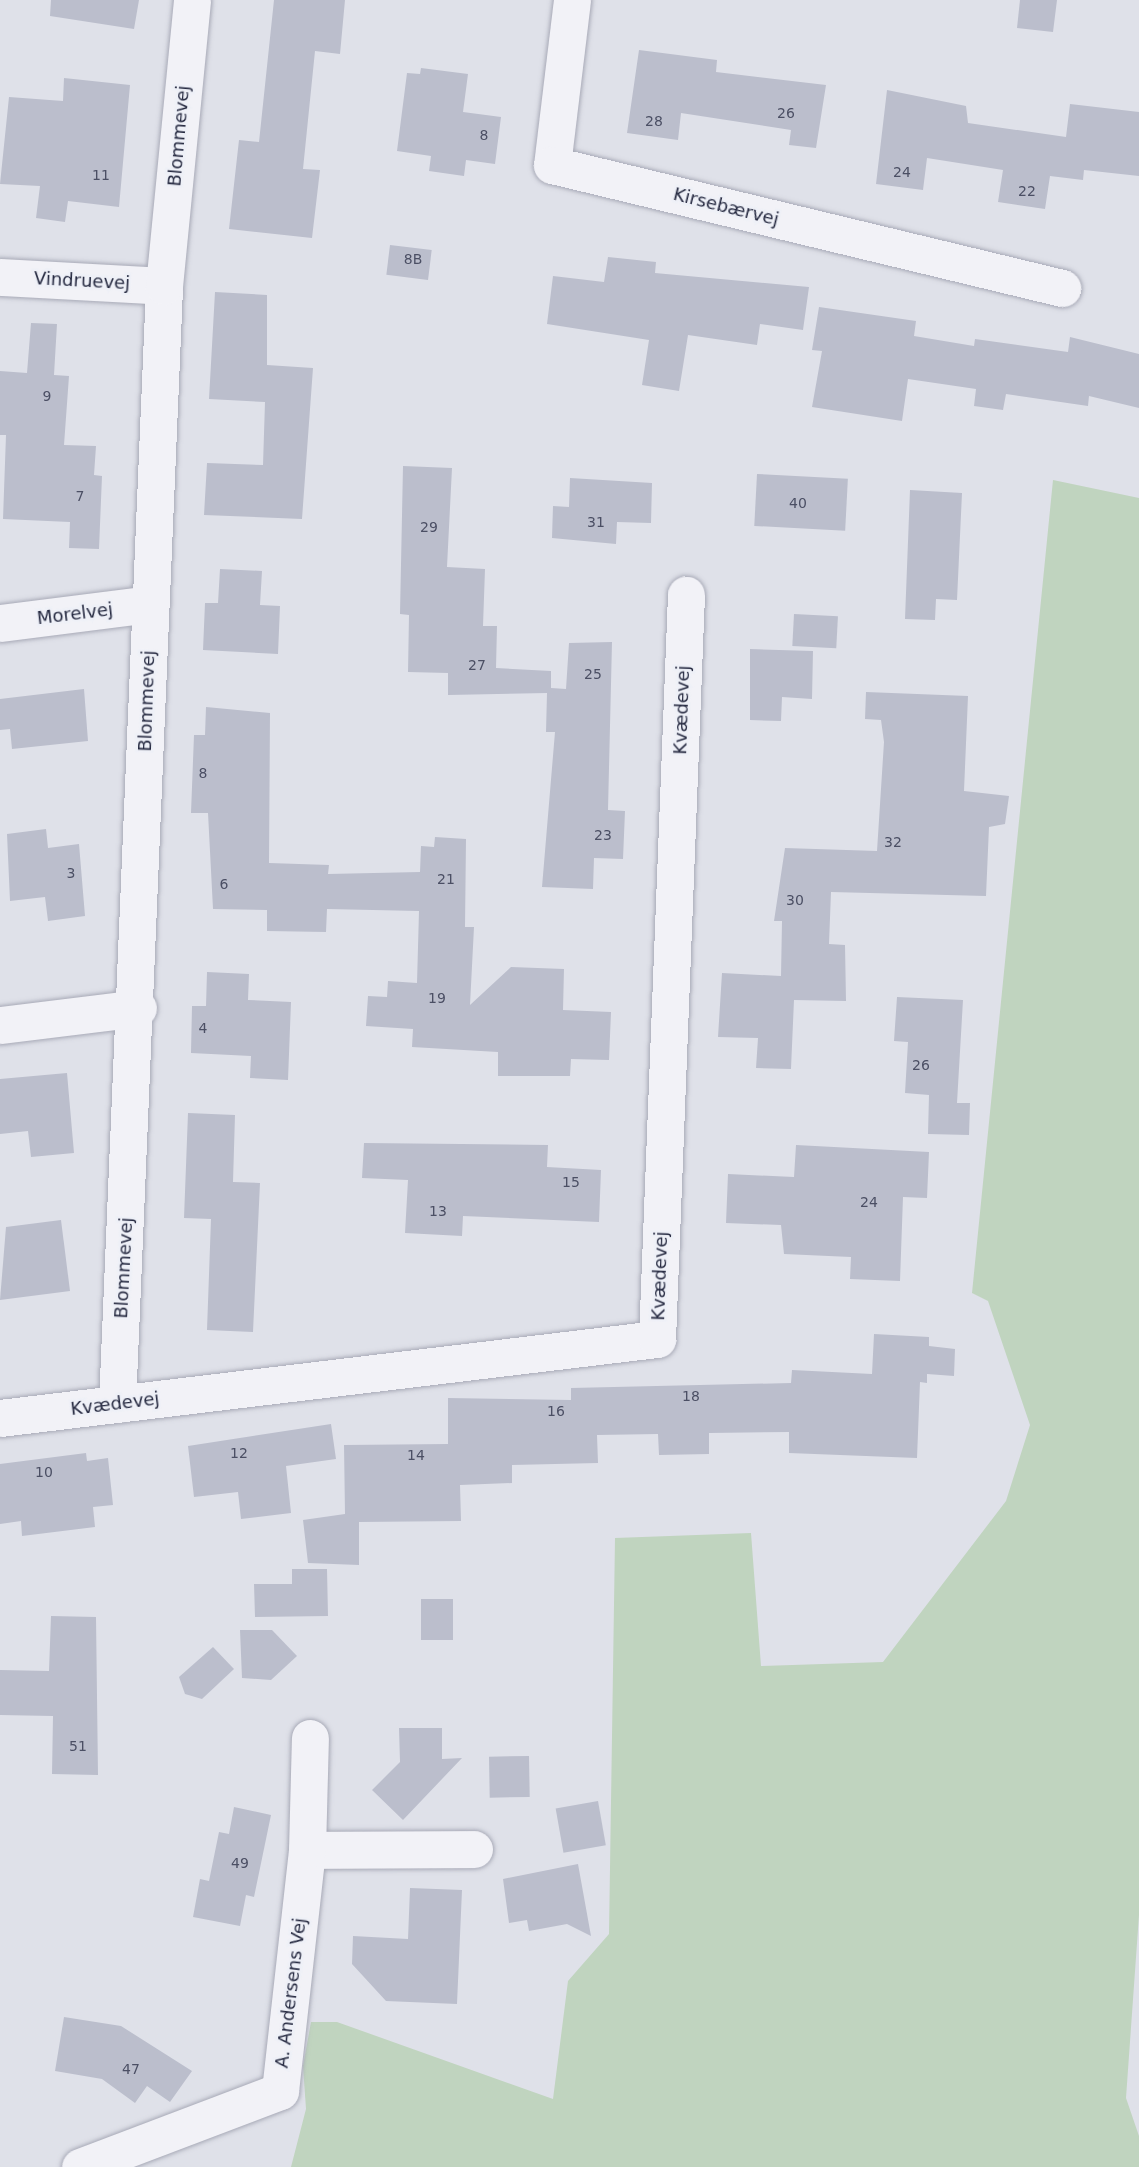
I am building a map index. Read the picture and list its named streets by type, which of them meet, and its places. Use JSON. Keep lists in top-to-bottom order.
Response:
{
  "streets": {
    "street": [
      "Blommevej",
      "Kirsebærvej",
      "Vindruevej",
      "Morelvej",
      "Kvædevej",
      "A. Andersens Vej"
    ]
  },
  "crossings": [
    ["Blommevej", "Vindruevej"],
    ["Blommevej", "Morelvej"],
    ["Blommevej", "Kvædevej"]
  ],
  "house_numbers": [
    "26",
    "28",
    "8",
    "24",
    "11",
    "22",
    "8B",
    "9",
    "7",
    "40",
    "31",
    "29",
    "27",
    "25",
    "8",
    "23",
    "32",
    "3",
    "21",
    "6",
    "30",
    "19",
    "4",
    "26",
    "15",
    "24",
    "13",
    "18",
    "16",
    "12",
    "14",
    "10",
    "51",
    "49",
    "47"
  ]
}
